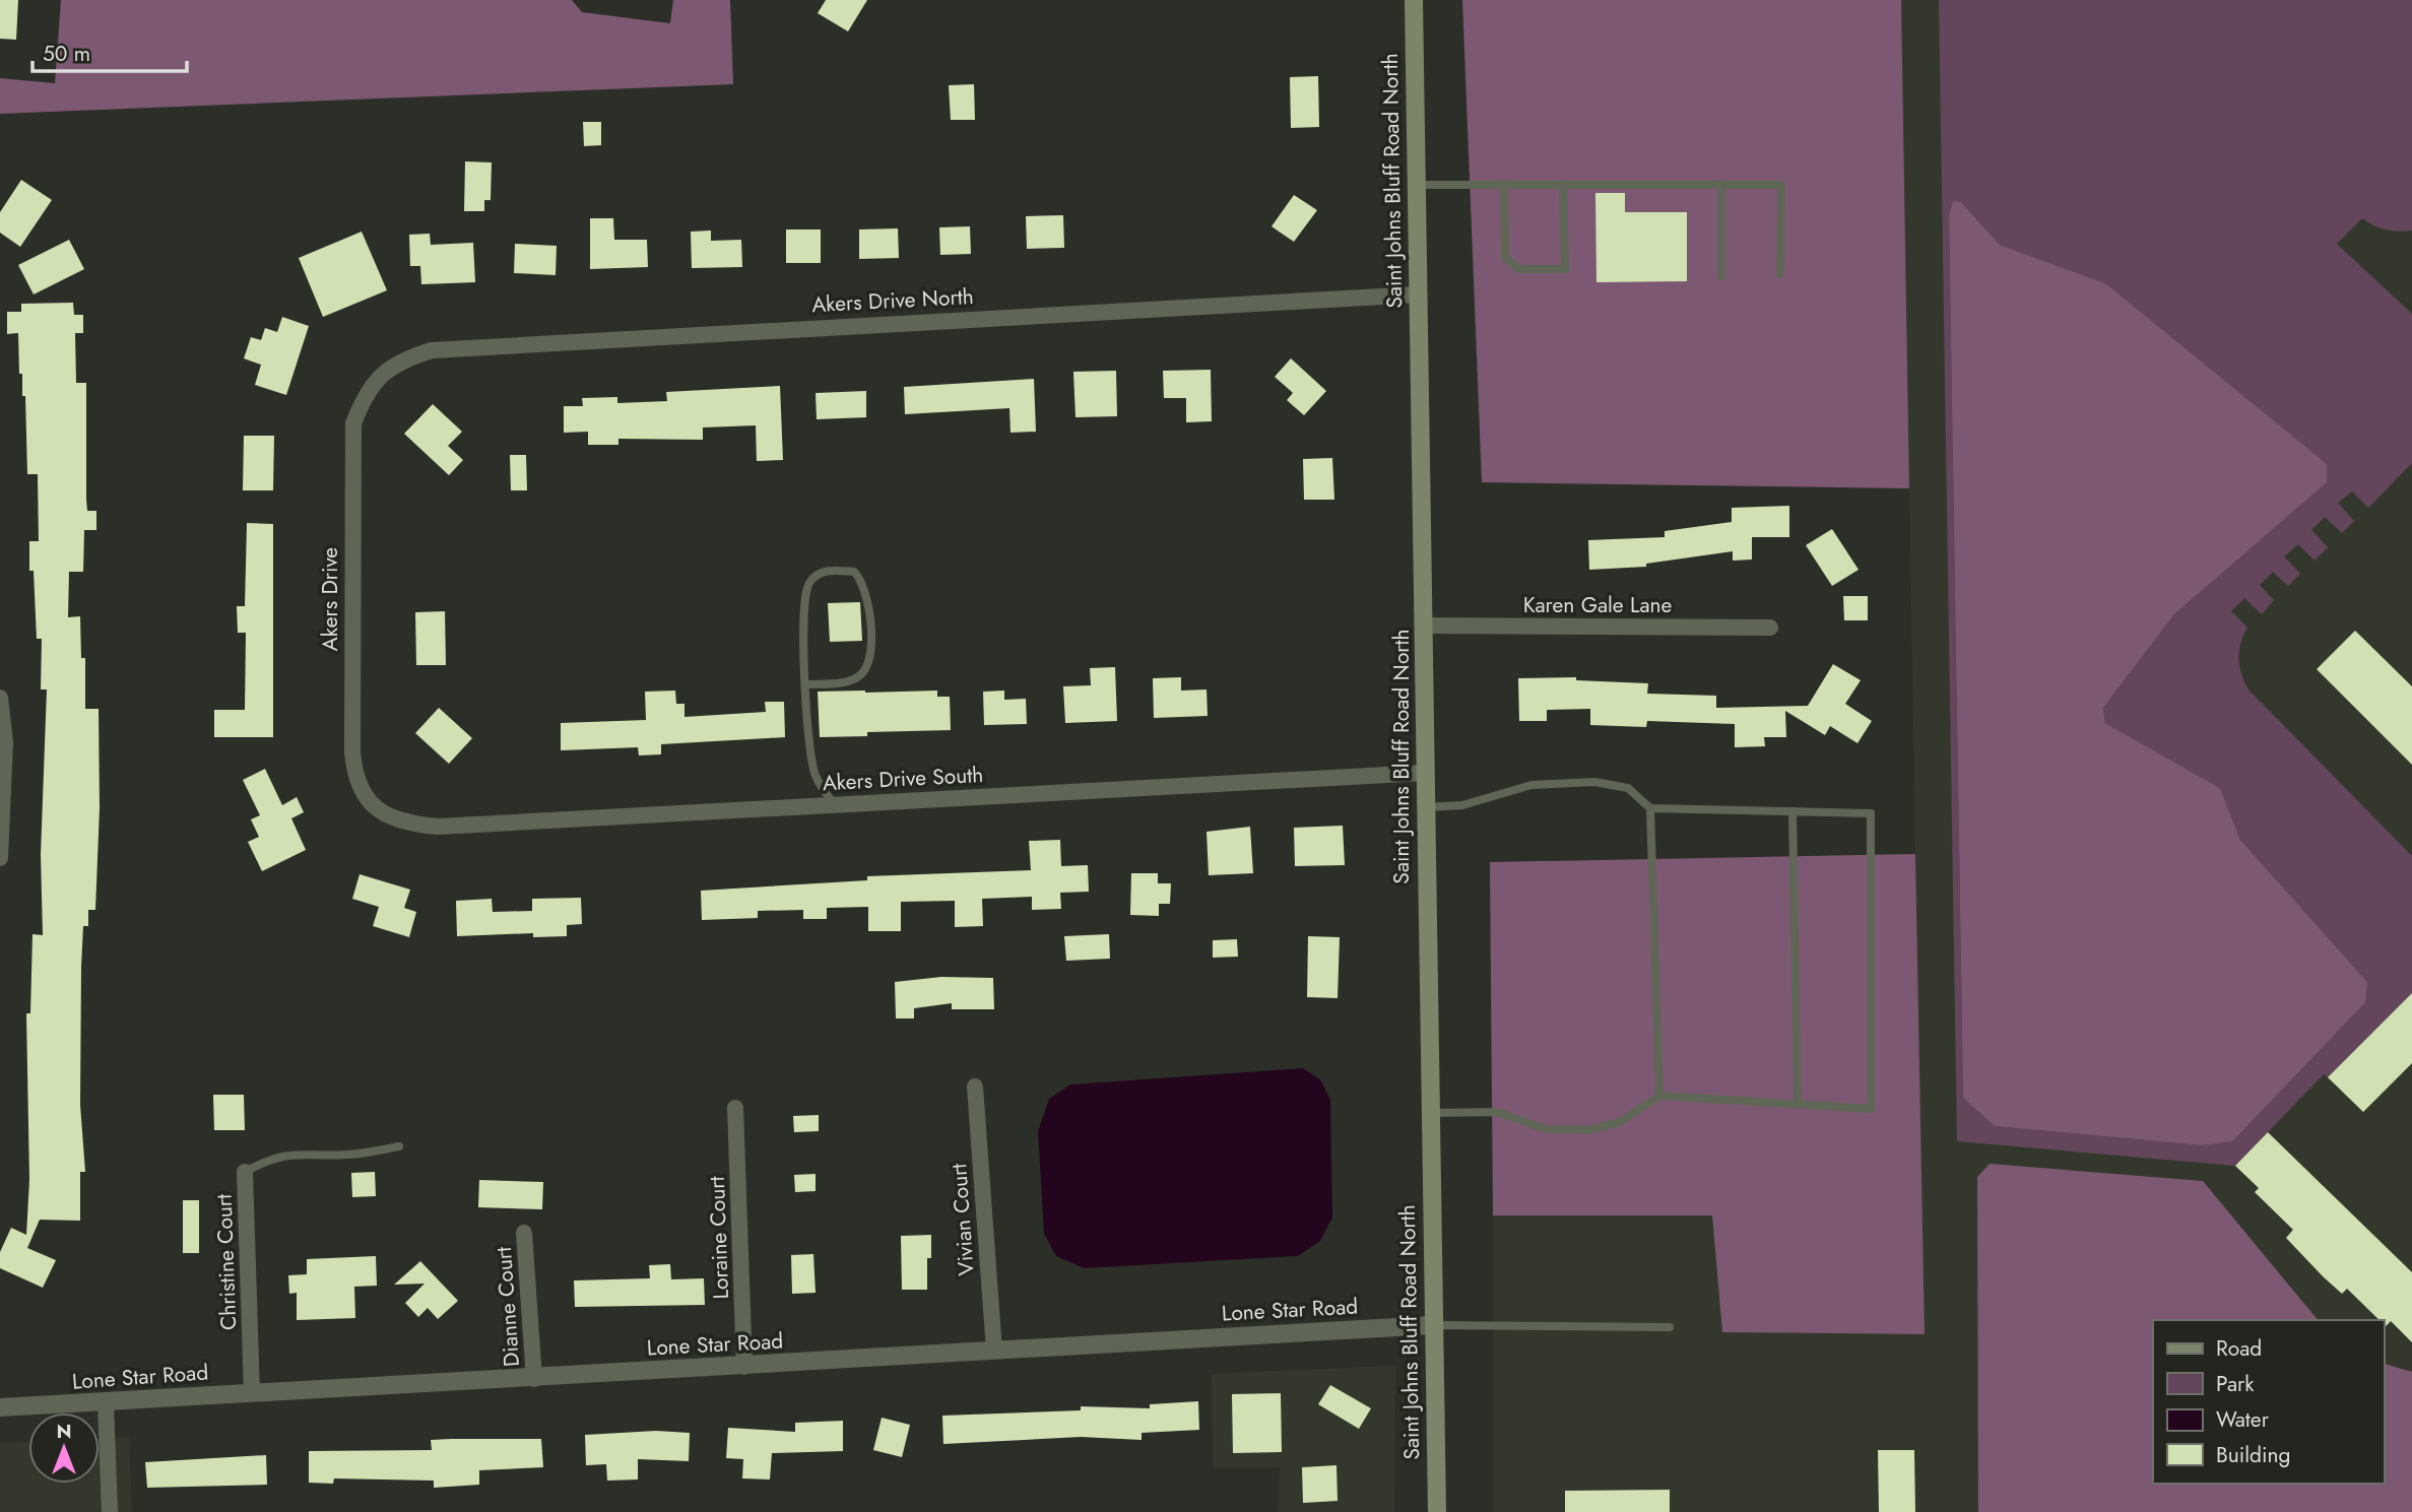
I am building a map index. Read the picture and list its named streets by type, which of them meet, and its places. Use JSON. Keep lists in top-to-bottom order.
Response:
{
  "streets": {
    "main road": ["Saint Johns Bluff Road North"],
    "street": [
      "Akers Drive North",
      "Akers Drive",
      "Karen Gale Lane",
      "Akers Drive South",
      "Vivian Court",
      "Loraine Court",
      "Christine Court",
      "Dianne Court",
      "Lone Star Road"
    ]
  },
  "crossings": [
    ["Saint Johns Bluff Road North", "Akers Drive North"],
    ["Saint Johns Bluff Road North", "Karen Gale Lane"],
    ["Saint Johns Bluff Road North", "Akers Drive South"],
    ["Saint Johns Bluff Road North", "Lone Star Road"],
    ["Akers Drive North", "Akers Drive"],
    ["Akers Drive", "Akers Drive South"],
    ["Vivian Court", "Lone Star Road"],
    ["Loraine Court", "Lone Star Road"],
    ["Christine Court", "Lone Star Road"],
    ["Dianne Court", "Lone Star Road"]
  ],
  "legend": [
    "Road",
    "Park",
    "Water",
    "Building"
  ],
  "scale_bar": "50 m",
  "north": "top"
}
